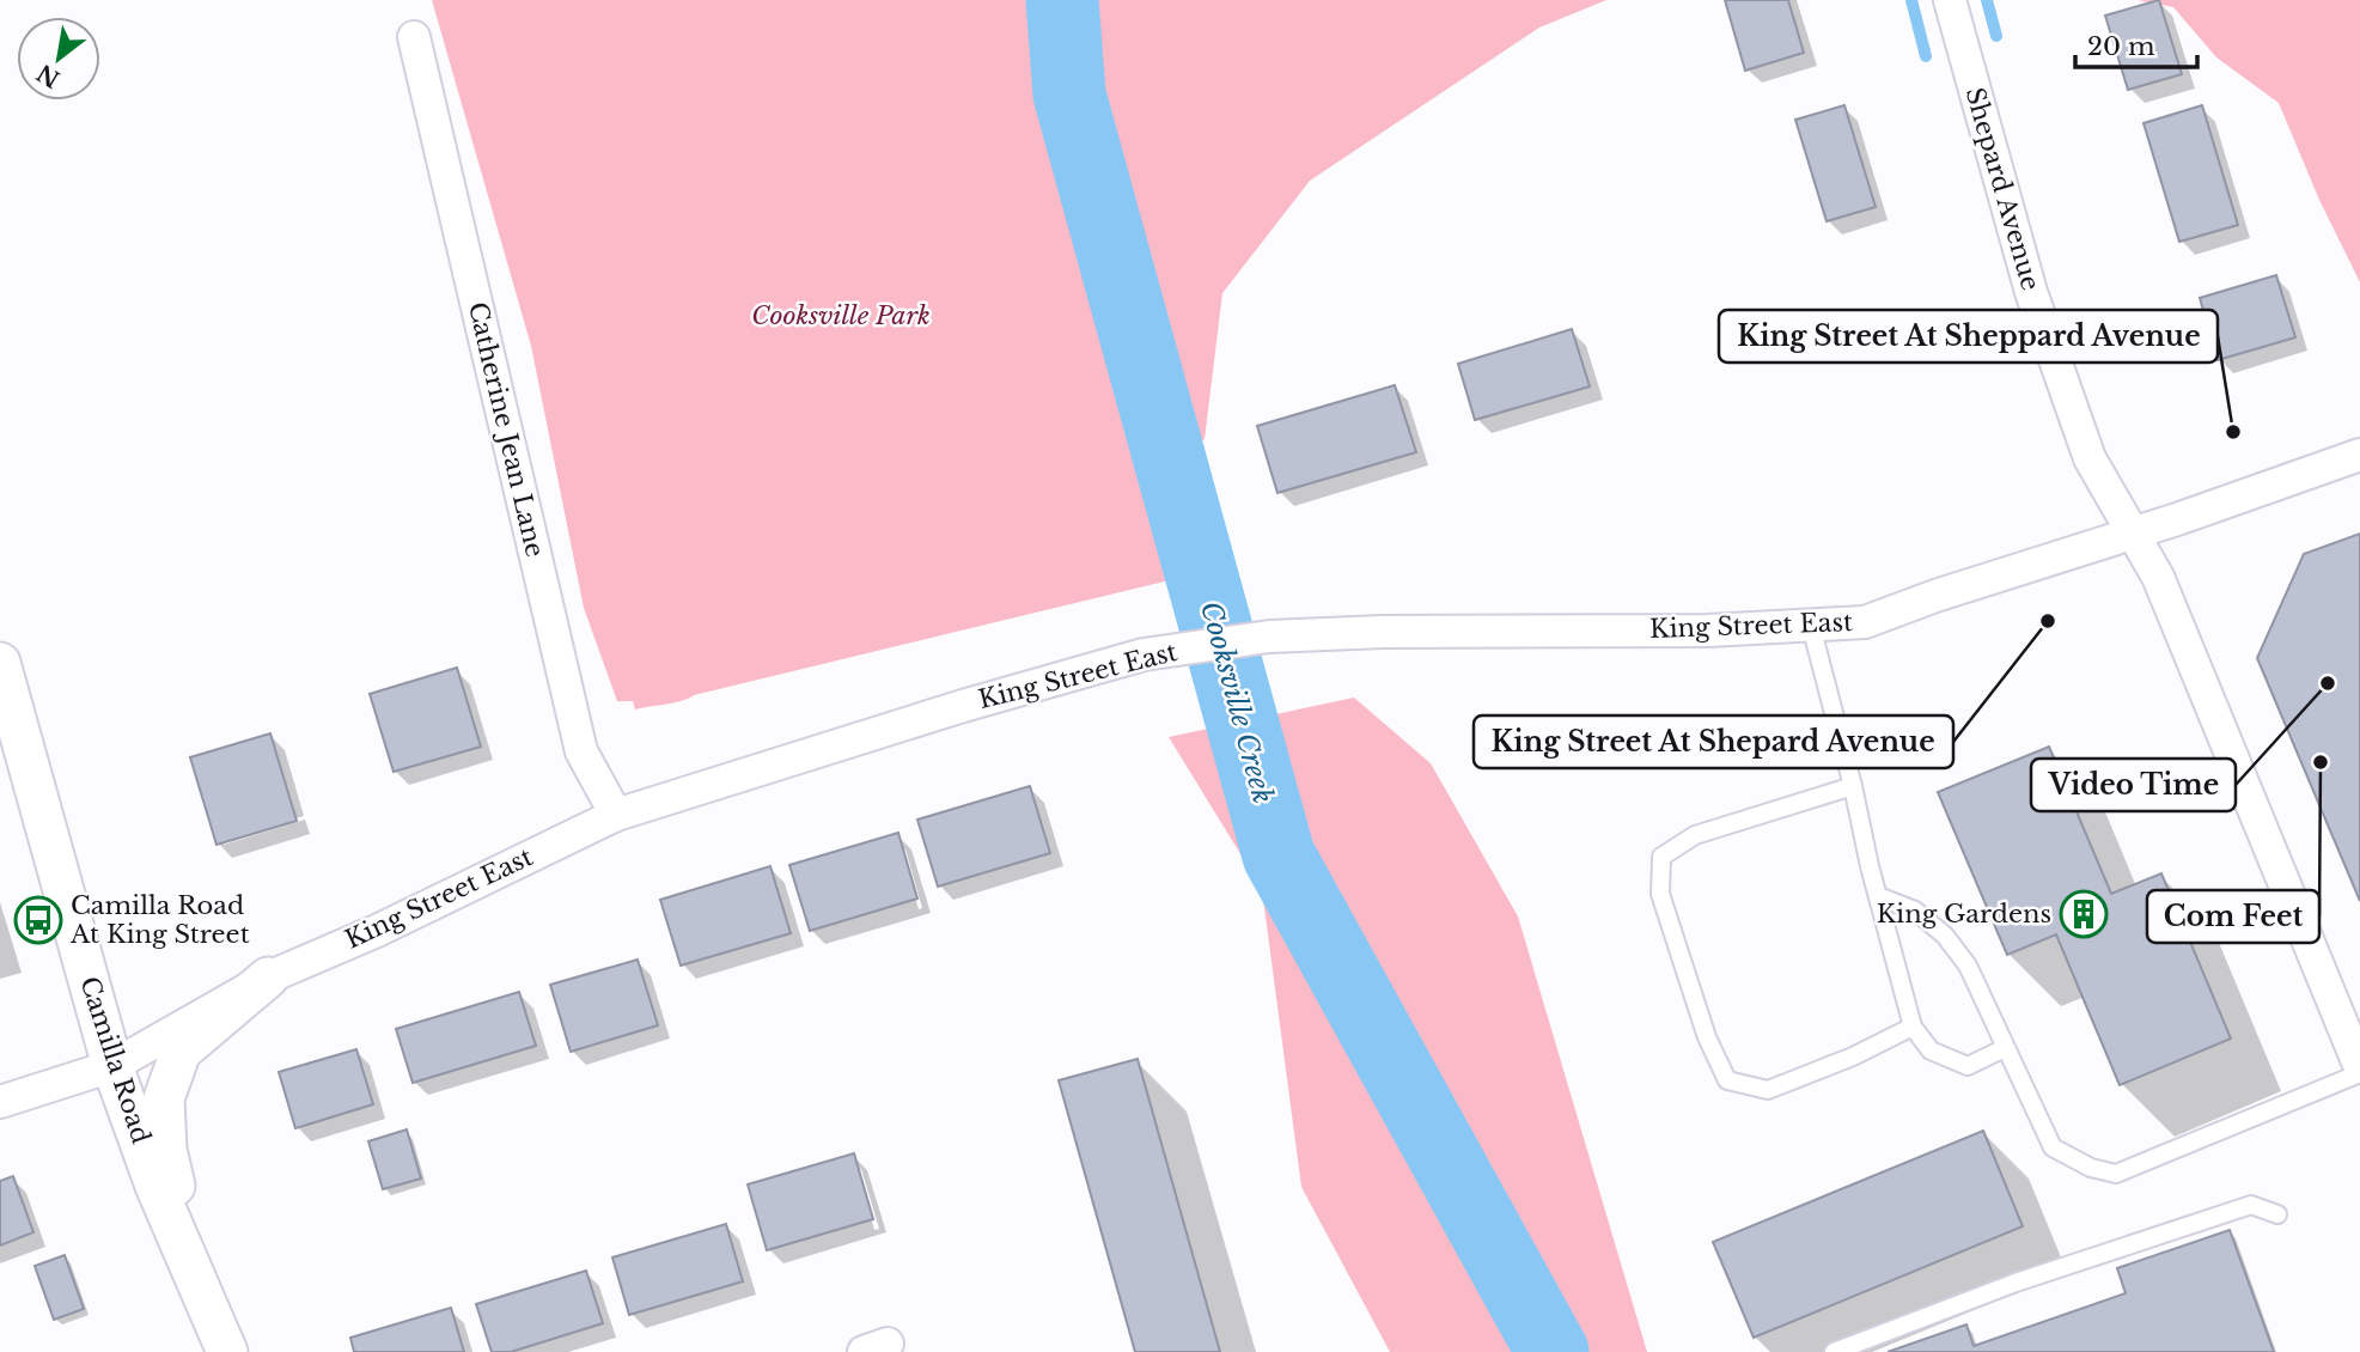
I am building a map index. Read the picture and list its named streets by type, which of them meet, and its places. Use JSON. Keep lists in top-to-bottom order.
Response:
{
  "streets": {
    "street": [
      "Shepard Avenue",
      "Catherine Jean Lane",
      "King Street East",
      "Camilla Road"
    ]
  },
  "crossings": [
    ["Shepard Avenue", "King Street East"],
    ["Catherine Jean Lane", "King Street East"],
    ["King Street East", "Camilla Road"]
  ],
  "water": ["Cooksville Creek"],
  "parks": ["Cooksville Park"],
  "places": {
    "other": [
      "King Street At Sheppard Avenue",
      "King Street At Shepard Avenue",
      "Video Time",
      "Com Feet"
    ],
    "building": ["King Gardens"],
    "bus stop": ["Camilla Road At King Street"]
  },
  "scale_bar": "20 m",
  "north": "bottom left"
}
